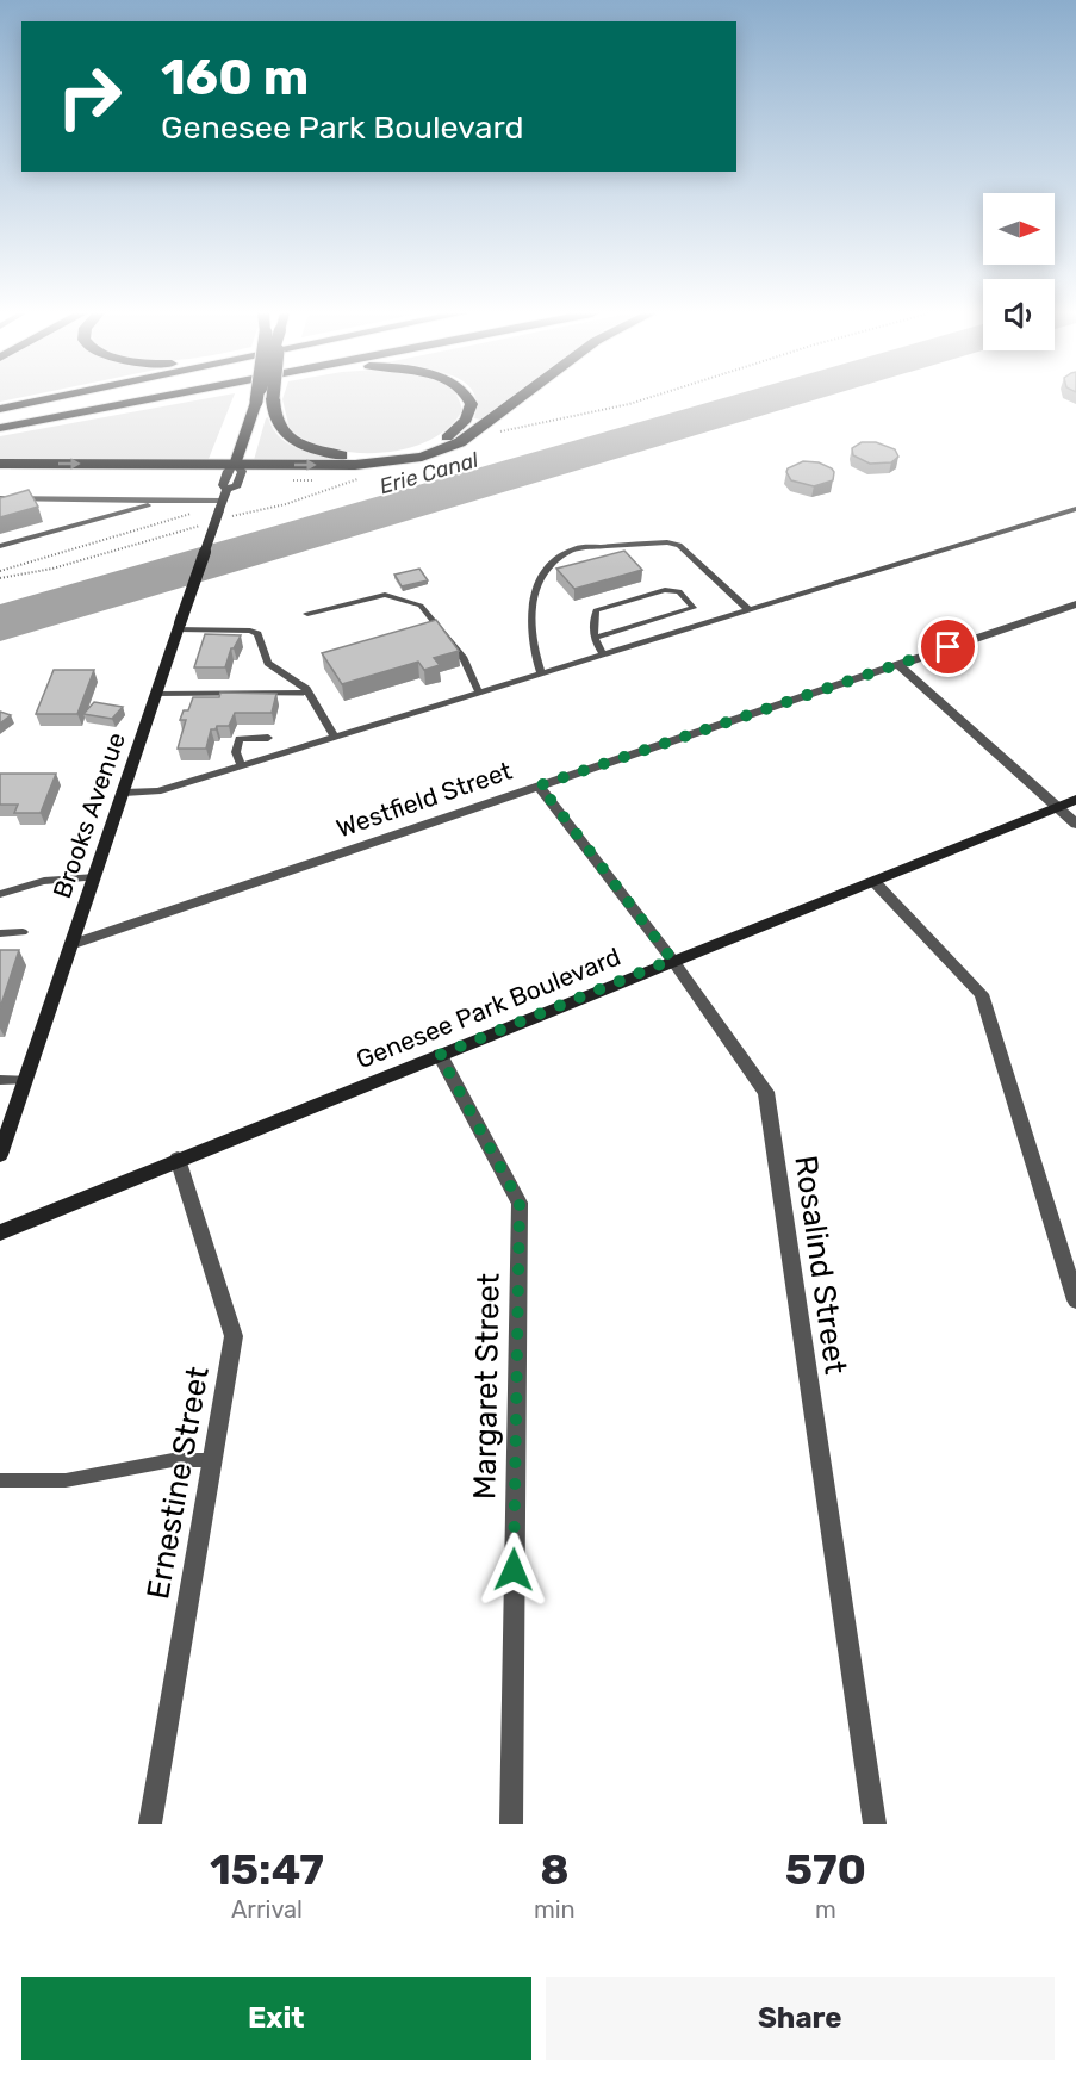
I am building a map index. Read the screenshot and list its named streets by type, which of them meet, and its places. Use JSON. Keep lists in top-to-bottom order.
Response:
{
  "streets": {
    "main road": ["Brooks Avenue"],
    "street": [
      "Westfield Street",
      "Genesee Park Boulevard",
      "Rosalind Street",
      "Margaret Street",
      "Ernestine Street"
    ]
  },
  "crossings": [
    ["Westfield Street", "Brooks Avenue"],
    ["Westfield Street", "Rosalind Street"],
    ["Genesee Park Boulevard", "Rosalind Street"],
    ["Genesee Park Boulevard", "Margaret Street"],
    ["Genesee Park Boulevard", "Ernestine Street"]
  ],
  "water": ["Erie Canal"],
  "north": "right",
  "page": {
    "turn": ["160 m", "Genesee Park Boulevard"],
    "eta": [
      "15:47",
      "Arrival",
      "8",
      "min",
      "570",
      "m"
    ],
    "buttons": ["Exit", "Share"]
  }
}
